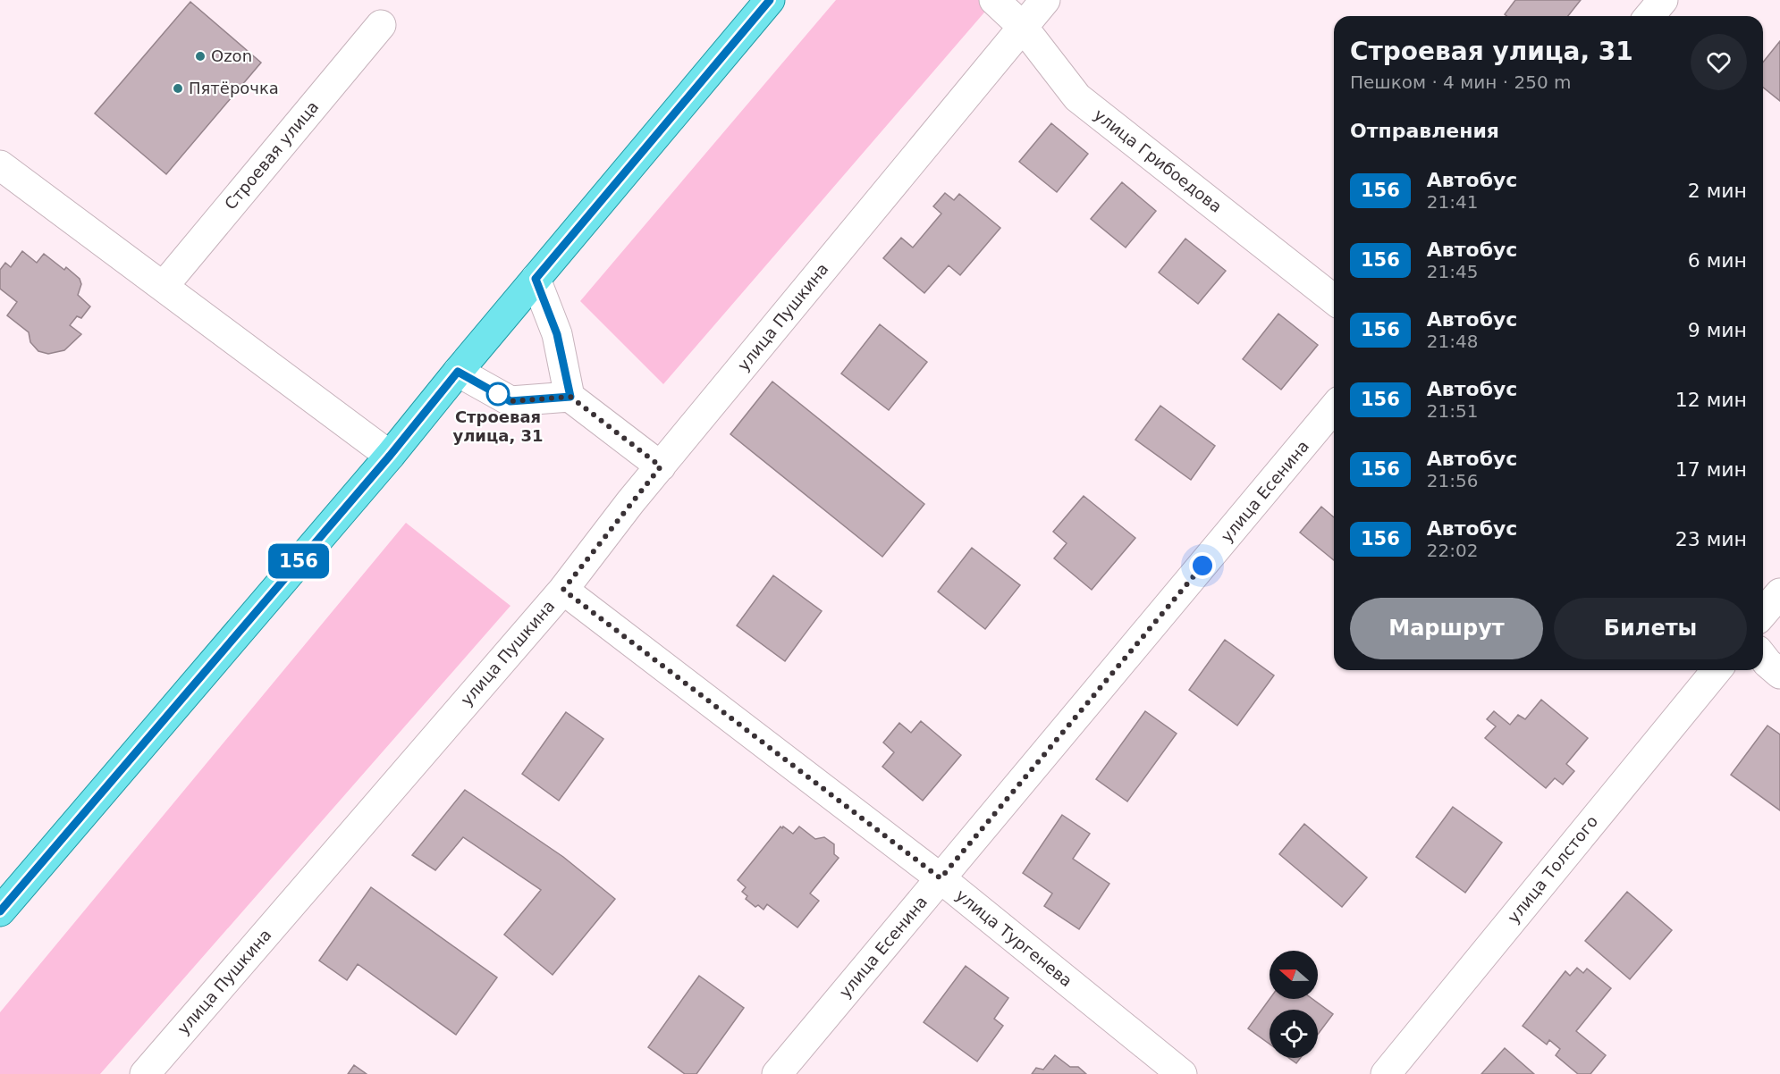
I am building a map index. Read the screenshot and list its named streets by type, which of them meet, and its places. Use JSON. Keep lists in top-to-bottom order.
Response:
{
  "streets": {
    "street": [
      "Строевая улица",
      "улица Грибоедова",
      "улица Пушкина",
      "улица Есенина",
      "улица Толстого",
      "улица Тургенева"
    ]
  },
  "crossings": [
    ["улица Грибоедова", "улица Пушкина"],
    ["улица Пушкина", "улица Тургенева"],
    ["улица Есенина", "улица Тургенева"]
  ],
  "places": ["Ozon", "Пятёрочка", "Строевая улица, 31"],
  "lines": ["bus line 156"],
  "north": "left",
  "page": {
    "on_map": "156",
    "heading": [
      ["Строевая улица, 31", "Пешком · 4 мин · 250 m"],
      "Отправления"
    ],
    "list": [
      {
        "mark": "156",
        "name": "Автобус",
        "note": "21:41",
        "value": "2 мин"
      },
      {
        "mark": "156",
        "name": "Автобус",
        "note": "21:45",
        "value": "6 мин"
      },
      {
        "mark": "156",
        "name": "Автобус",
        "note": "21:48",
        "value": "9 мин"
      },
      {
        "mark": "156",
        "name": "Автобус",
        "note": "21:51",
        "value": "12 мин"
      },
      {
        "mark": "156",
        "name": "Автобус",
        "note": "21:56",
        "value": "17 мин"
      },
      {
        "mark": "156",
        "name": "Автобус",
        "note": "22:02",
        "value": "23 мин"
      }
    ],
    "buttons": ["Маршрут", "Билеты"]
  }
}
